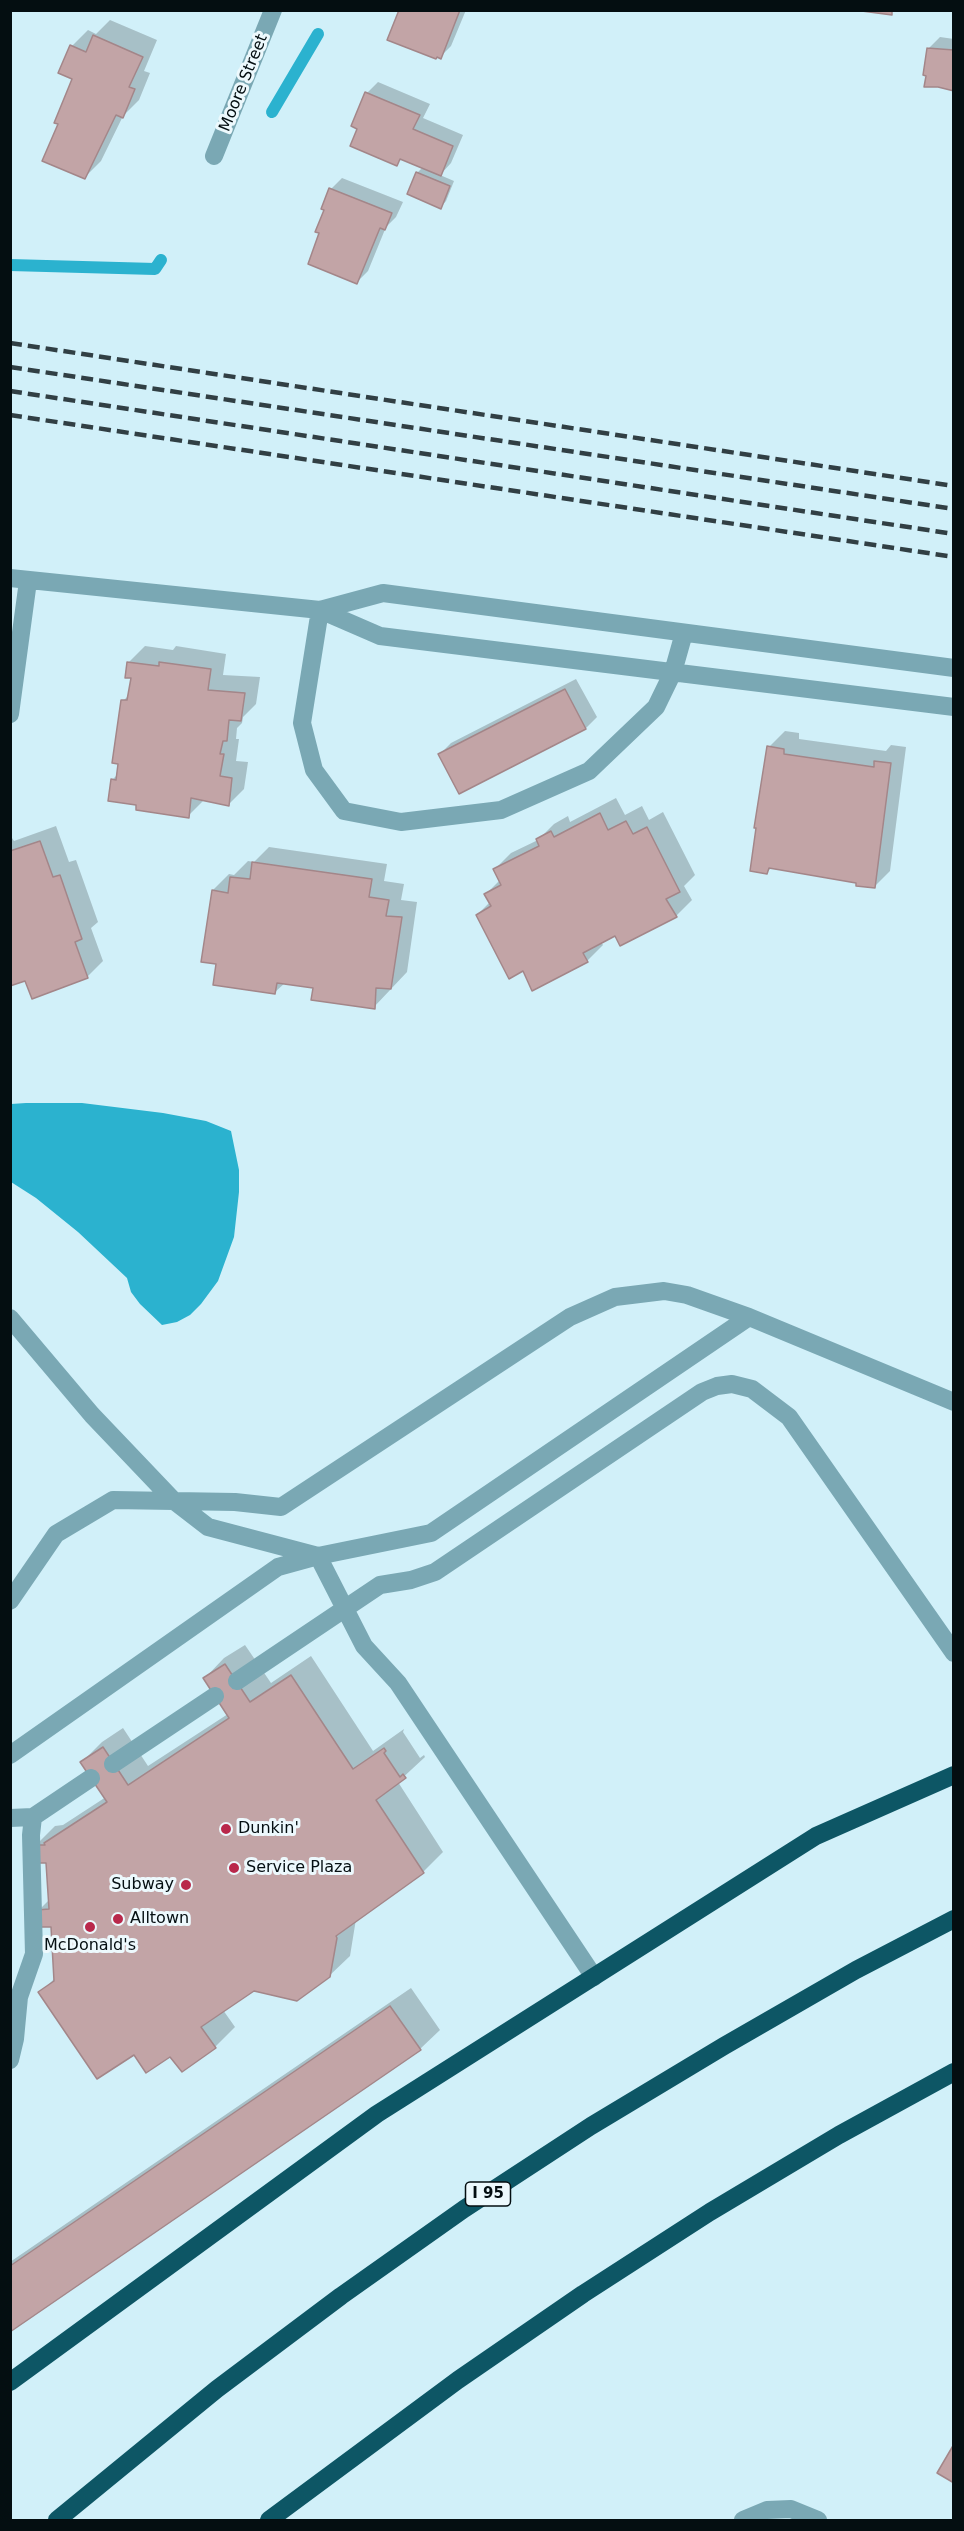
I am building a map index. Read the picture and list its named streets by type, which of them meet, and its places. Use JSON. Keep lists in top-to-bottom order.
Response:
{
  "streets": {
    "highway": ["I 95"],
    "street": ["Moore Street"]
  },
  "places": [
    "Dunkin'",
    "Service Plaza",
    "Subway",
    "Alltown",
    "McDonald's"
  ]
}
